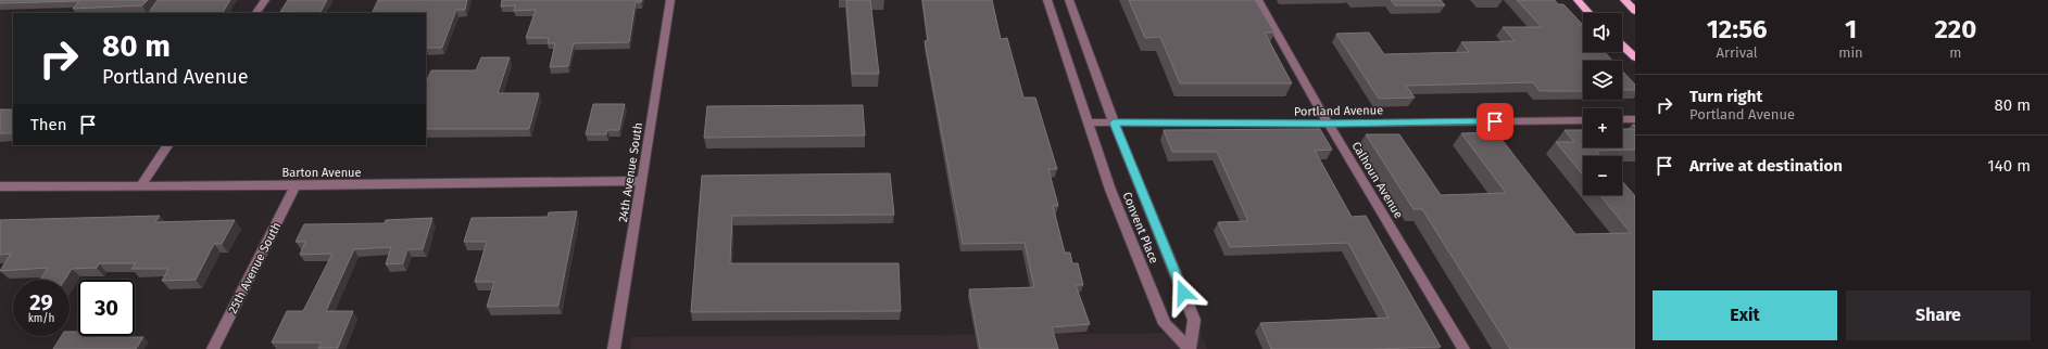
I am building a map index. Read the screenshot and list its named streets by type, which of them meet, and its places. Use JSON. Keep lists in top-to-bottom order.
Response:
{
  "streets": {
    "street": [
      "Portland Avenue",
      "Barton Avenue",
      "24th Avenue South",
      "Calhoun Avenue",
      "Convent Place",
      "25th Avenue South"
    ]
  },
  "crossings": [
    ["Portland Avenue", "Calhoun Avenue"],
    ["Portland Avenue", "Convent Place"],
    ["Barton Avenue", "24th Avenue South"],
    ["Barton Avenue", "25th Avenue South"]
  ],
  "page": {
    "eta": [
      "12:56",
      "Arrival",
      "1",
      "min",
      "220",
      "m"
    ],
    "map_buttons": ["+", "−"],
    "turn": ["80 m", "Portland Avenue"],
    "list": [
      {
        "name": "Turn right",
        "note": "Portland Avenue",
        "value": "80 m"
      },
      {
        "name": "Arrive at destination",
        "value": "140 m"
      }
    ],
    "then": "Then",
    "speed": "29 km/h",
    "limit": "30",
    "buttons": ["Exit", "Share"]
  }
}
